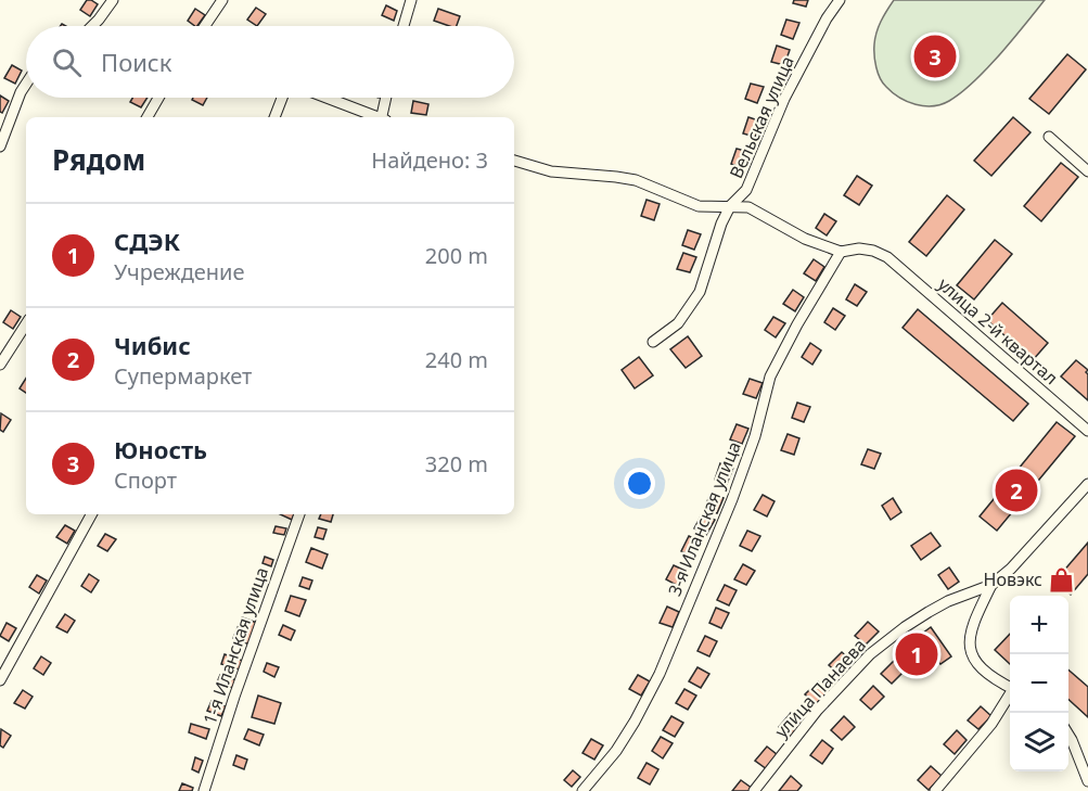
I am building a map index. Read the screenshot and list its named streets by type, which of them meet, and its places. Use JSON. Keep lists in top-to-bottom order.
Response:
{
  "streets": {
    "street": [
      "Вельская улица",
      "улица 2-й квартал",
      "3-я Иланская улица",
      "1-я Иланская улица",
      "улица Панаева"
    ]
  },
  "crossings": [
    ["улица 2-й квартал", "3-я Иланская улица"]
  ],
  "places": {
    "shop": ["Новэкс"]
  },
  "page": {
    "search": "Поиск",
    "pins": ["3", "2", "1"],
    "heading": ["Рядом", "Найдено: 3"],
    "list": [
      {
        "mark": "1",
        "name": "СДЭК",
        "note": "Учреждение",
        "value": "200 m"
      },
      {
        "mark": "2",
        "name": "Чибис",
        "note": "Супермаркет",
        "value": "240 m"
      },
      {
        "mark": "3",
        "name": "Юность",
        "note": "Спорт",
        "value": "320 m"
      }
    ],
    "map_buttons": ["+", "−"]
  }
}
